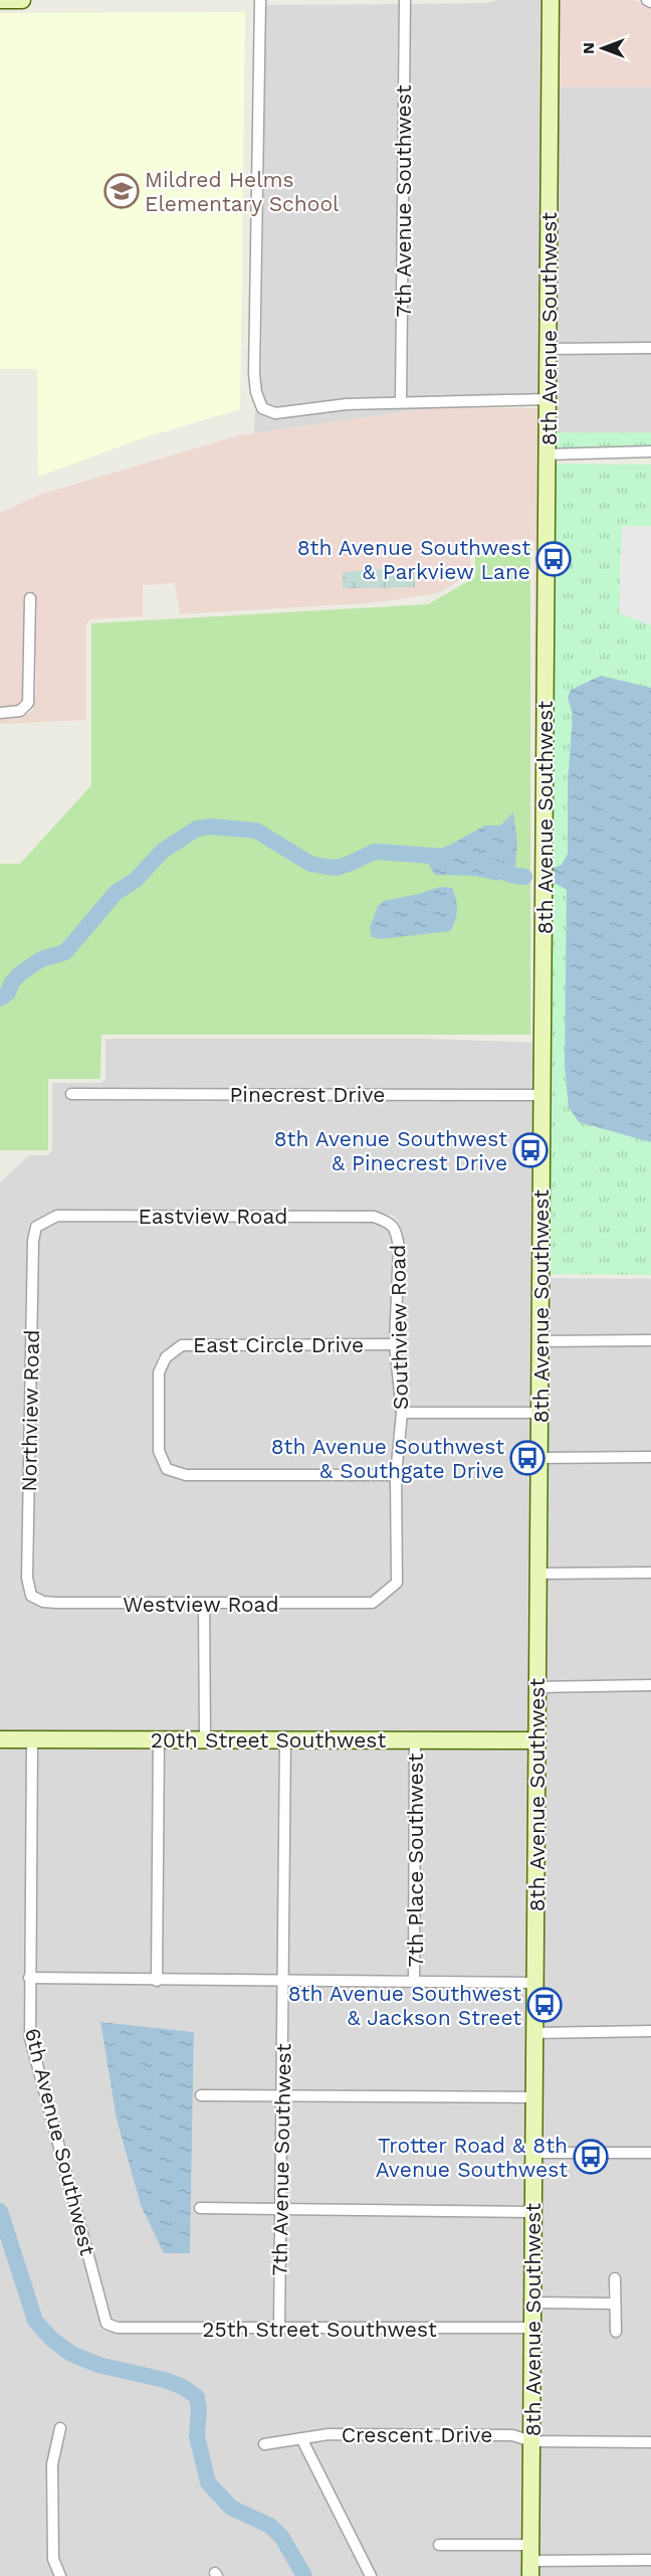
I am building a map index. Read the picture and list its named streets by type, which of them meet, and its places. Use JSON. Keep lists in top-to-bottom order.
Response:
{
  "streets": {
    "street": [
      "7th Avenue Southwest",
      "8th Avenue Southwest",
      "Pinecrest Drive",
      "Eastview Road",
      "Southview Road",
      "East Circle Drive",
      "Northview Road",
      "Westview Road",
      "20th Street Southwest",
      "7th Place Southwest",
      "6th Avenue Southwest",
      "25th Street Southwest",
      "Crescent Drive"
    ]
  },
  "crossings": [
    ["7th Avenue Southwest", "20th Street Southwest"],
    ["7th Avenue Southwest", "25th Street Southwest"],
    ["8th Avenue Southwest", "Pinecrest Drive"],
    ["8th Avenue Southwest", "20th Street Southwest"],
    ["8th Avenue Southwest", "25th Street Southwest"],
    ["8th Avenue Southwest", "Crescent Drive"],
    ["Eastview Road", "Southview Road"],
    ["Eastview Road", "Northview Road"],
    ["Southview Road", "East Circle Drive"],
    ["Southview Road", "Westview Road"],
    ["Northview Road", "Westview Road"],
    ["20th Street Southwest", "7th Place Southwest"],
    ["20th Street Southwest", "6th Avenue Southwest"],
    ["6th Avenue Southwest", "25th Street Southwest"]
  ],
  "places": {
    "school or university": ["Mildred Helms Elementary School"],
    "bus stop": [
      "8th Avenue Southwest & Parkview Lane",
      "8th Avenue Southwest & Pinecrest Drive",
      "8th Avenue Southwest & Southgate Drive",
      "8th Avenue Southwest & Jackson Street",
      "Trotter Road & 8th Avenue Southwest"
    ]
  },
  "north": "left"
}
